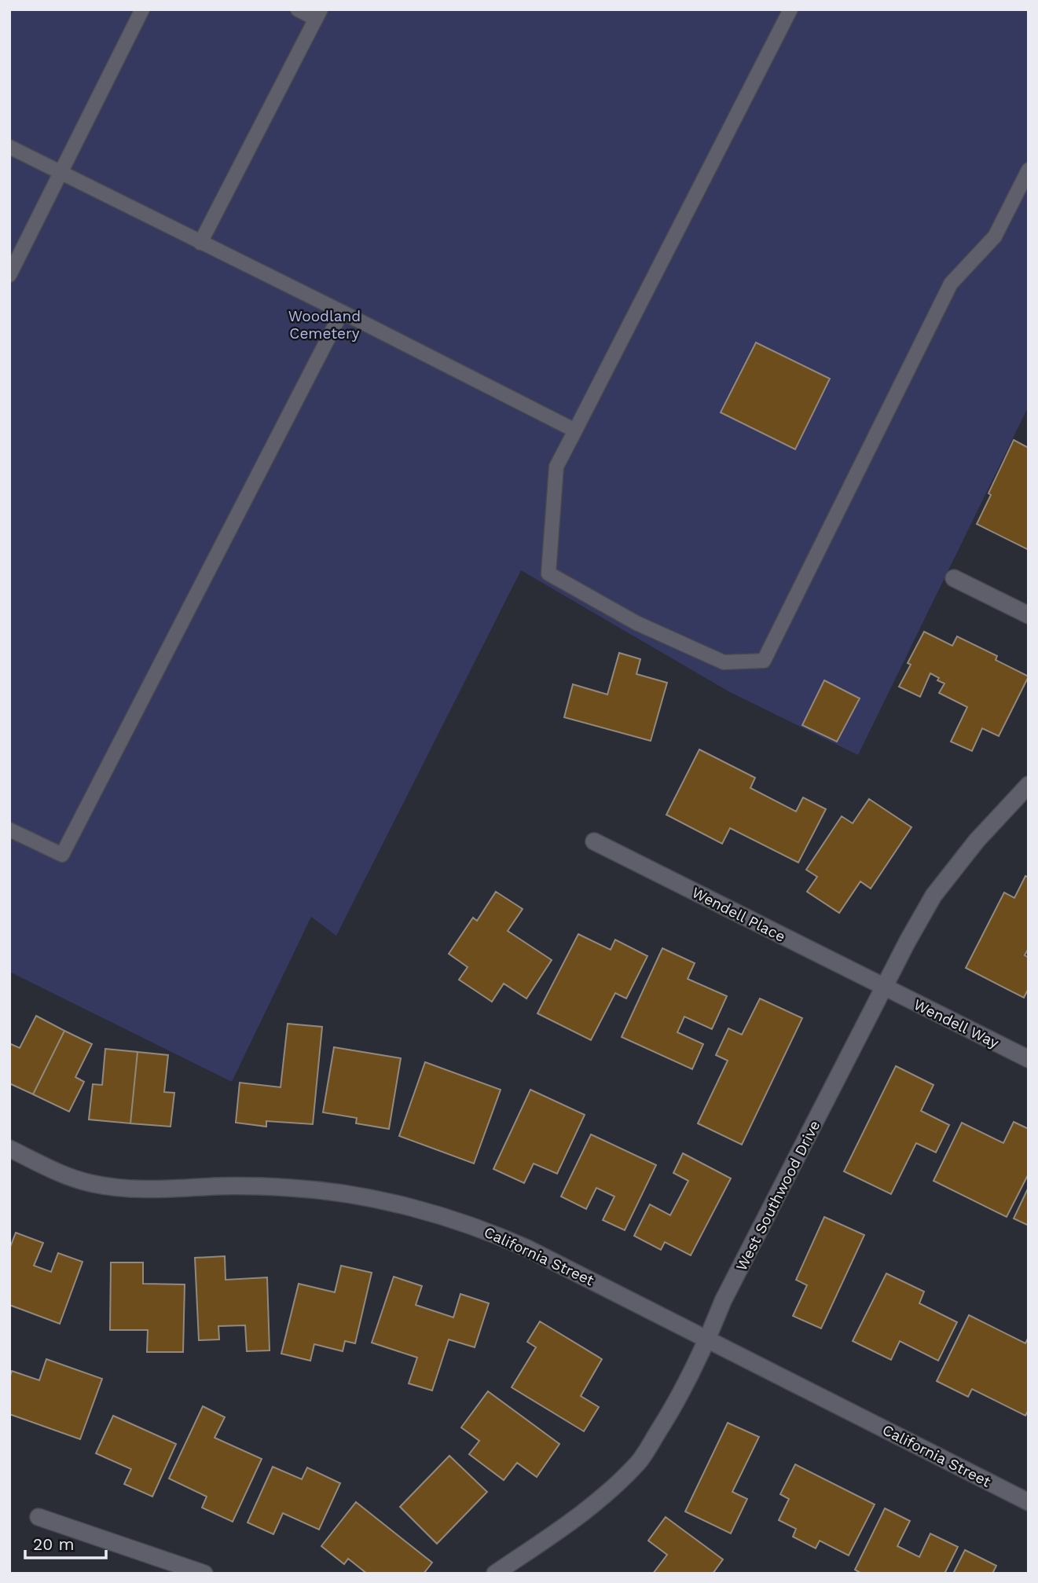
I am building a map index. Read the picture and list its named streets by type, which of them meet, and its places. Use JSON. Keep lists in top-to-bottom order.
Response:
{
  "streets": {
    "street": [
      "Wendell Place",
      "Wendell Way",
      "West Southwood Drive",
      "California Street"
    ]
  },
  "crossings": [
    ["Wendell Place", "Wendell Way"],
    ["Wendell Place", "West Southwood Drive"],
    ["Wendell Way", "West Southwood Drive"],
    ["West Southwood Drive", "California Street"]
  ],
  "parks": ["Woodland Cemetery"],
  "scale_bar": "20 m"
}
